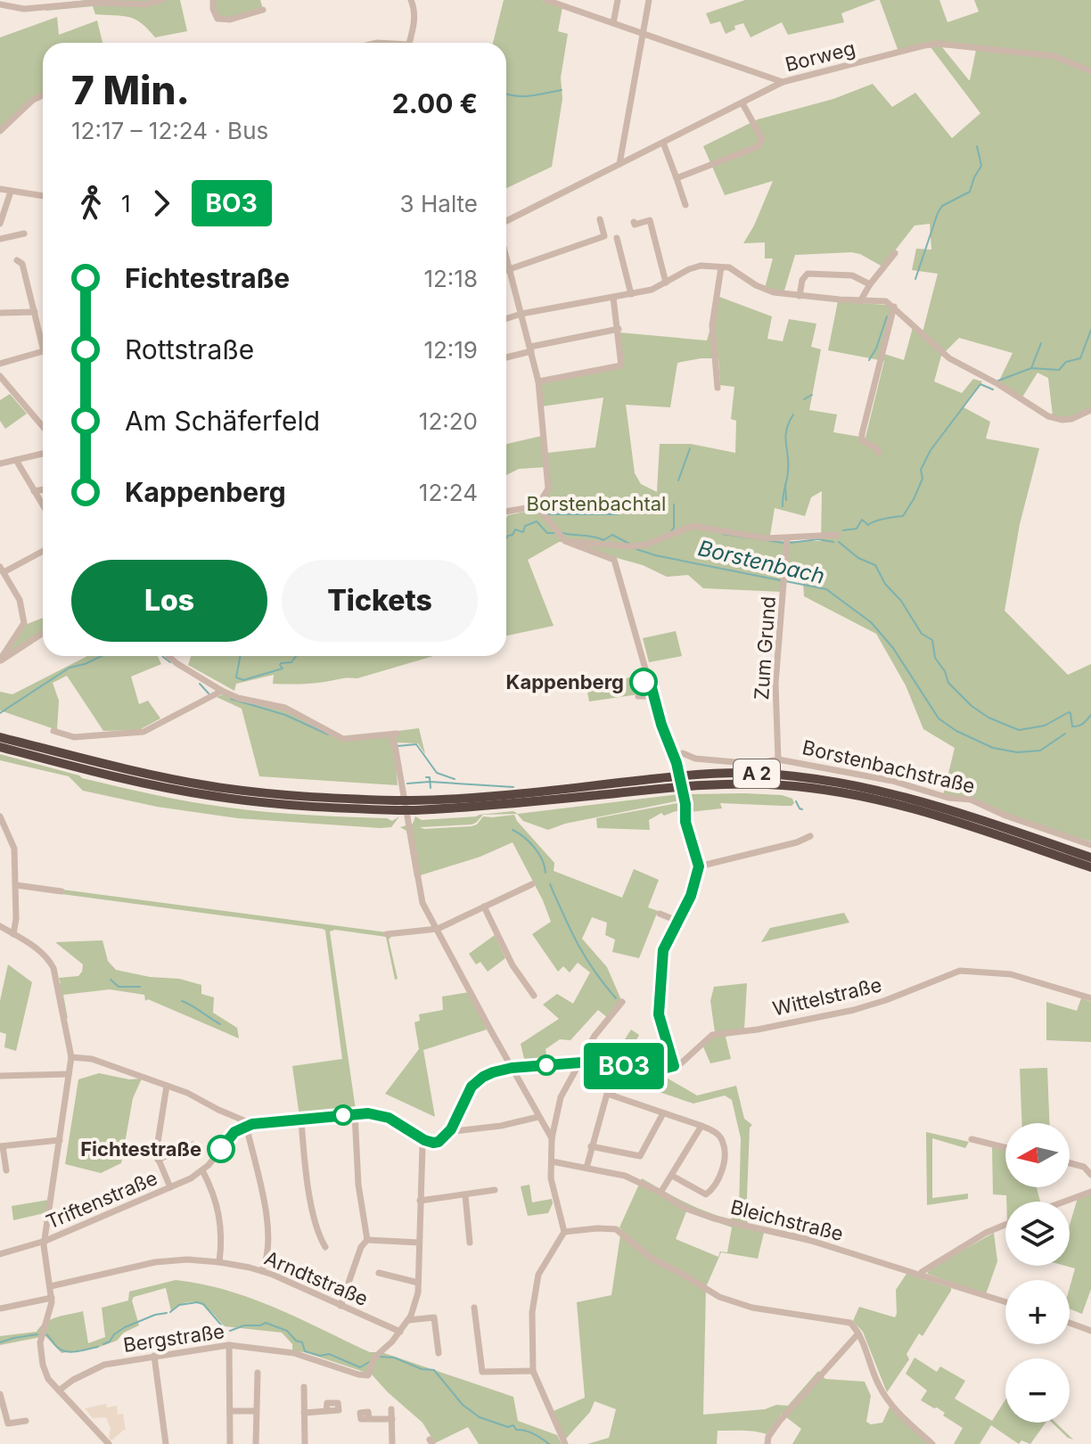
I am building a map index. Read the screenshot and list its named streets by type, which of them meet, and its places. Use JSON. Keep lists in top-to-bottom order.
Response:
{
  "streets": {
    "highway": ["A 2"],
    "street": [
      "Borweg",
      "Zum Grund",
      "Borstenbachstraße",
      "Wittelstraße",
      "Triftenstraße",
      "Bleichstraße",
      "Arndtstraße",
      "Bergstraße"
    ]
  },
  "crossings": [
    ["Zum Grund", "Borstenbachstraße"],
    ["Arndtstraße", "Bergstraße"]
  ],
  "water": ["Borstenbach"],
  "parks": ["Borstenbachtal"],
  "places": ["Kappenberg", "Fichtestraße"],
  "lines": ["bus line BO3"],
  "north": "left",
  "page": {
    "on_map": "BO3",
    "heading": ["7 Min.", "12:17 – 12:24 · Bus", "2.00 €"],
    "legs": ["1", "BO3", "3 Halte"],
    "list": [
      {
        "name": "Fichtestraße",
        "value": "12:18"
      },
      {
        "name": "Rottstraße",
        "value": "12:19"
      },
      {
        "name": "Am Schäferfeld",
        "value": "12:20"
      },
      {
        "name": "Kappenberg",
        "value": "12:24"
      }
    ],
    "buttons": ["Los", "Tickets"],
    "map_buttons": ["+", "−"]
  }
}
